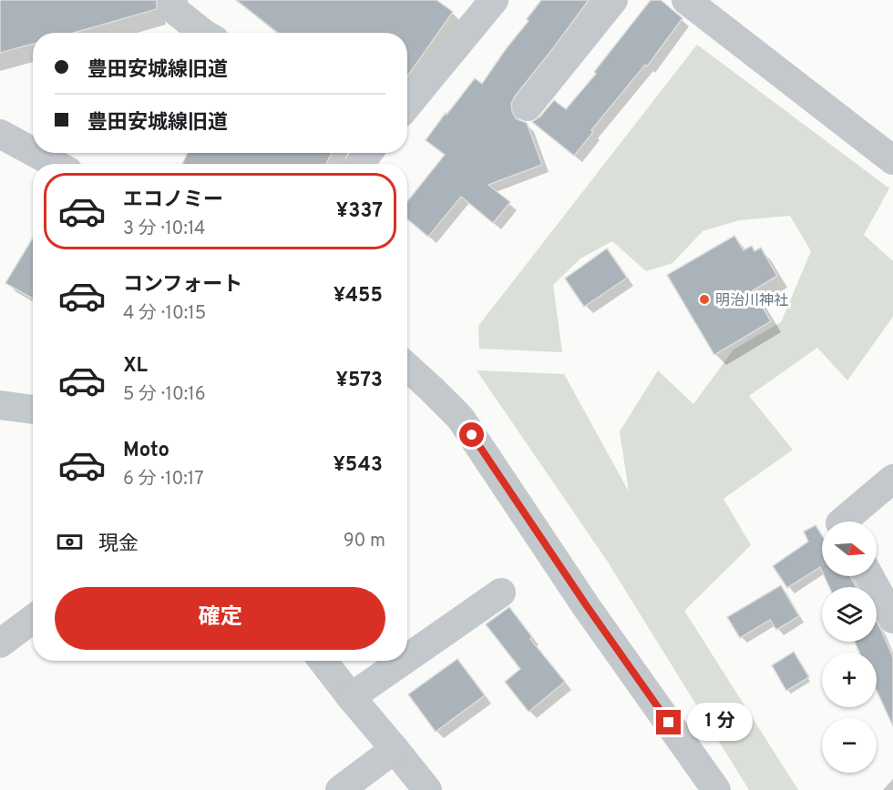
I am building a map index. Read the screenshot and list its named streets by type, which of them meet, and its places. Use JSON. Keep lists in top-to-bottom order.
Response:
{
  "places": ["明治川神社"],
  "north": "right",
  "page": {
    "banner": ["豊田安城線旧道", "豊田安城線旧道"],
    "list": [
      {
        "name": "エコノミー",
        "note": "3 分 · 10:14",
        "value": "¥337"
      },
      {
        "name": "コンフォート",
        "note": "4 分 · 10:15",
        "value": "¥455"
      },
      {
        "name": "XL",
        "note": "5 分 · 10:16",
        "value": "¥573"
      },
      {
        "name": "Moto",
        "note": "6 分 · 10:17",
        "value": "¥543"
      }
    ],
    "pay": ["現金", "90 m"],
    "map_buttons": ["+", "−"],
    "buttons": "確定",
    "bubble": "1 分"
  }
}
